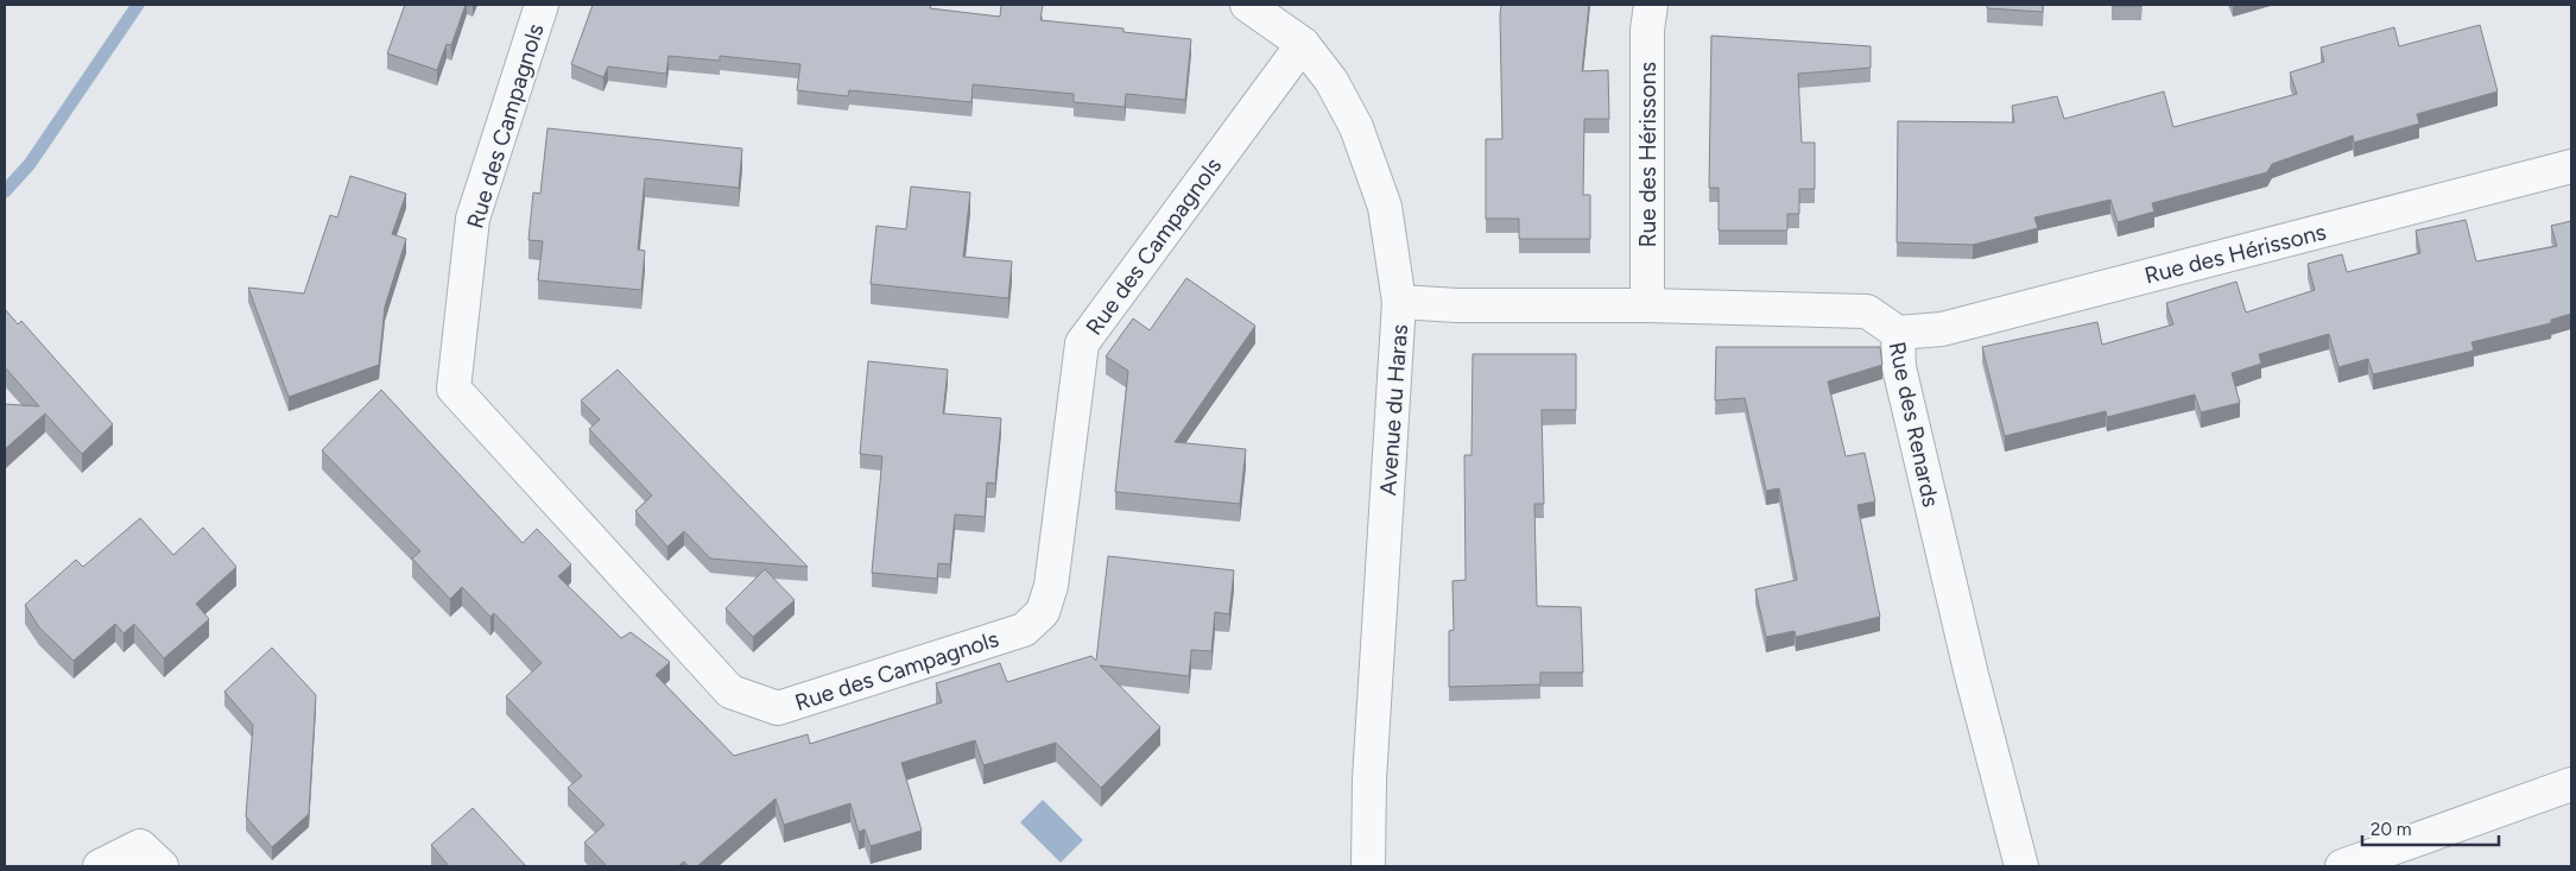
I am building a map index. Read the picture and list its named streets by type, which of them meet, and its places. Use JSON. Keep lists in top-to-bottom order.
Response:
{
  "streets": {
    "street": [
      "Rue des Campagnols",
      "Rue des Hérissons",
      "Avenue du Haras",
      "Rue des Renards"
    ]
  },
  "crossings": [
    ["Rue des Campagnols", "Avenue du Haras"],
    ["Rue des Hérissons", "Rue des Renards"],
    ["Avenue du Haras", "Rue des Renards"]
  ],
  "scale_bar": "20 m"
}
